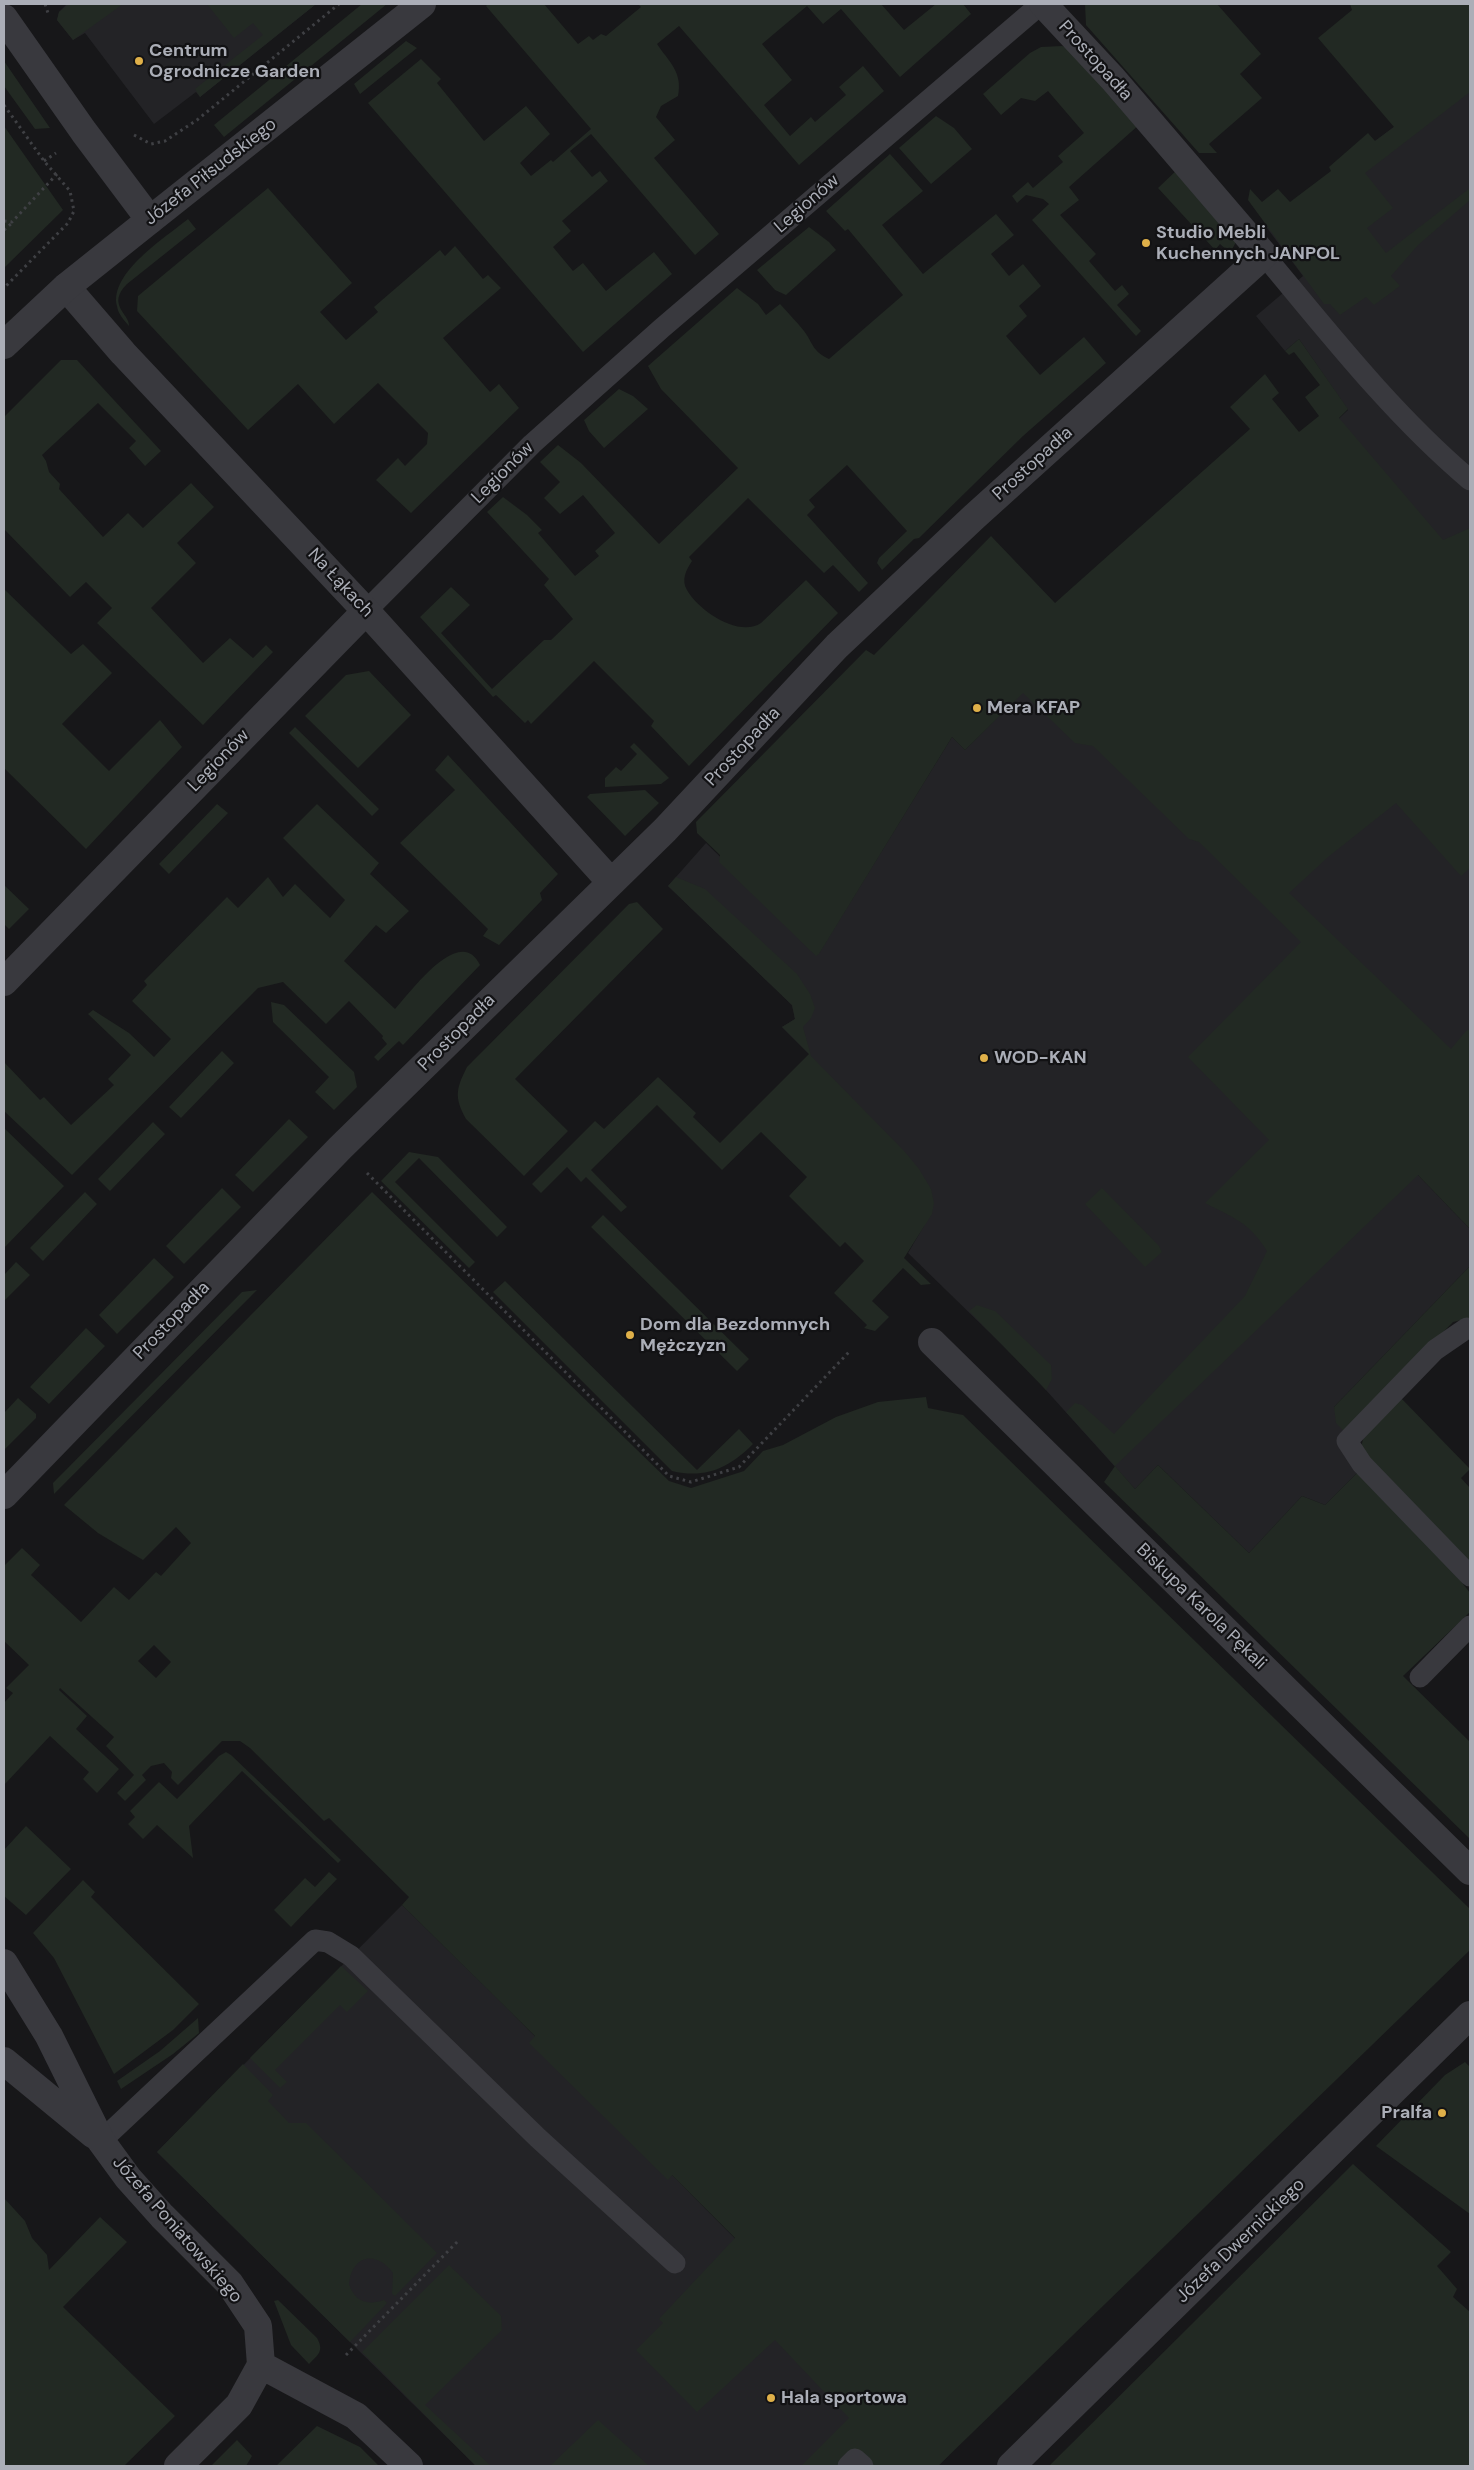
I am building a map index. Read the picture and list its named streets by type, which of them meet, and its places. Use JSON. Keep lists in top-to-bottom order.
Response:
{
  "streets": {
    "street": [
      "Prostopadła",
      "Józefa Piłsudskiego",
      "Legionów",
      "Na Łąkach",
      "Biskupa Karola Pękali",
      "Józefa Poniatowskiego",
      "Józefa Dwernickiego"
    ]
  },
  "crossings": [
    ["Prostopadła", "Legionów"],
    ["Prostopadła", "Na Łąkach"],
    ["Józefa Piłsudskiego", "Na Łąkach"],
    ["Legionów", "Na Łąkach"]
  ],
  "places": [
    "Centrum Ogrodnicze Garden",
    "Studio Mebli Kuchennych JANPOL",
    "Mera KFAP",
    "WOD-KAN",
    "Dom dla Bezdomnych Mężczyzn",
    "Pralfa",
    "Hala sportowa"
  ]
}
